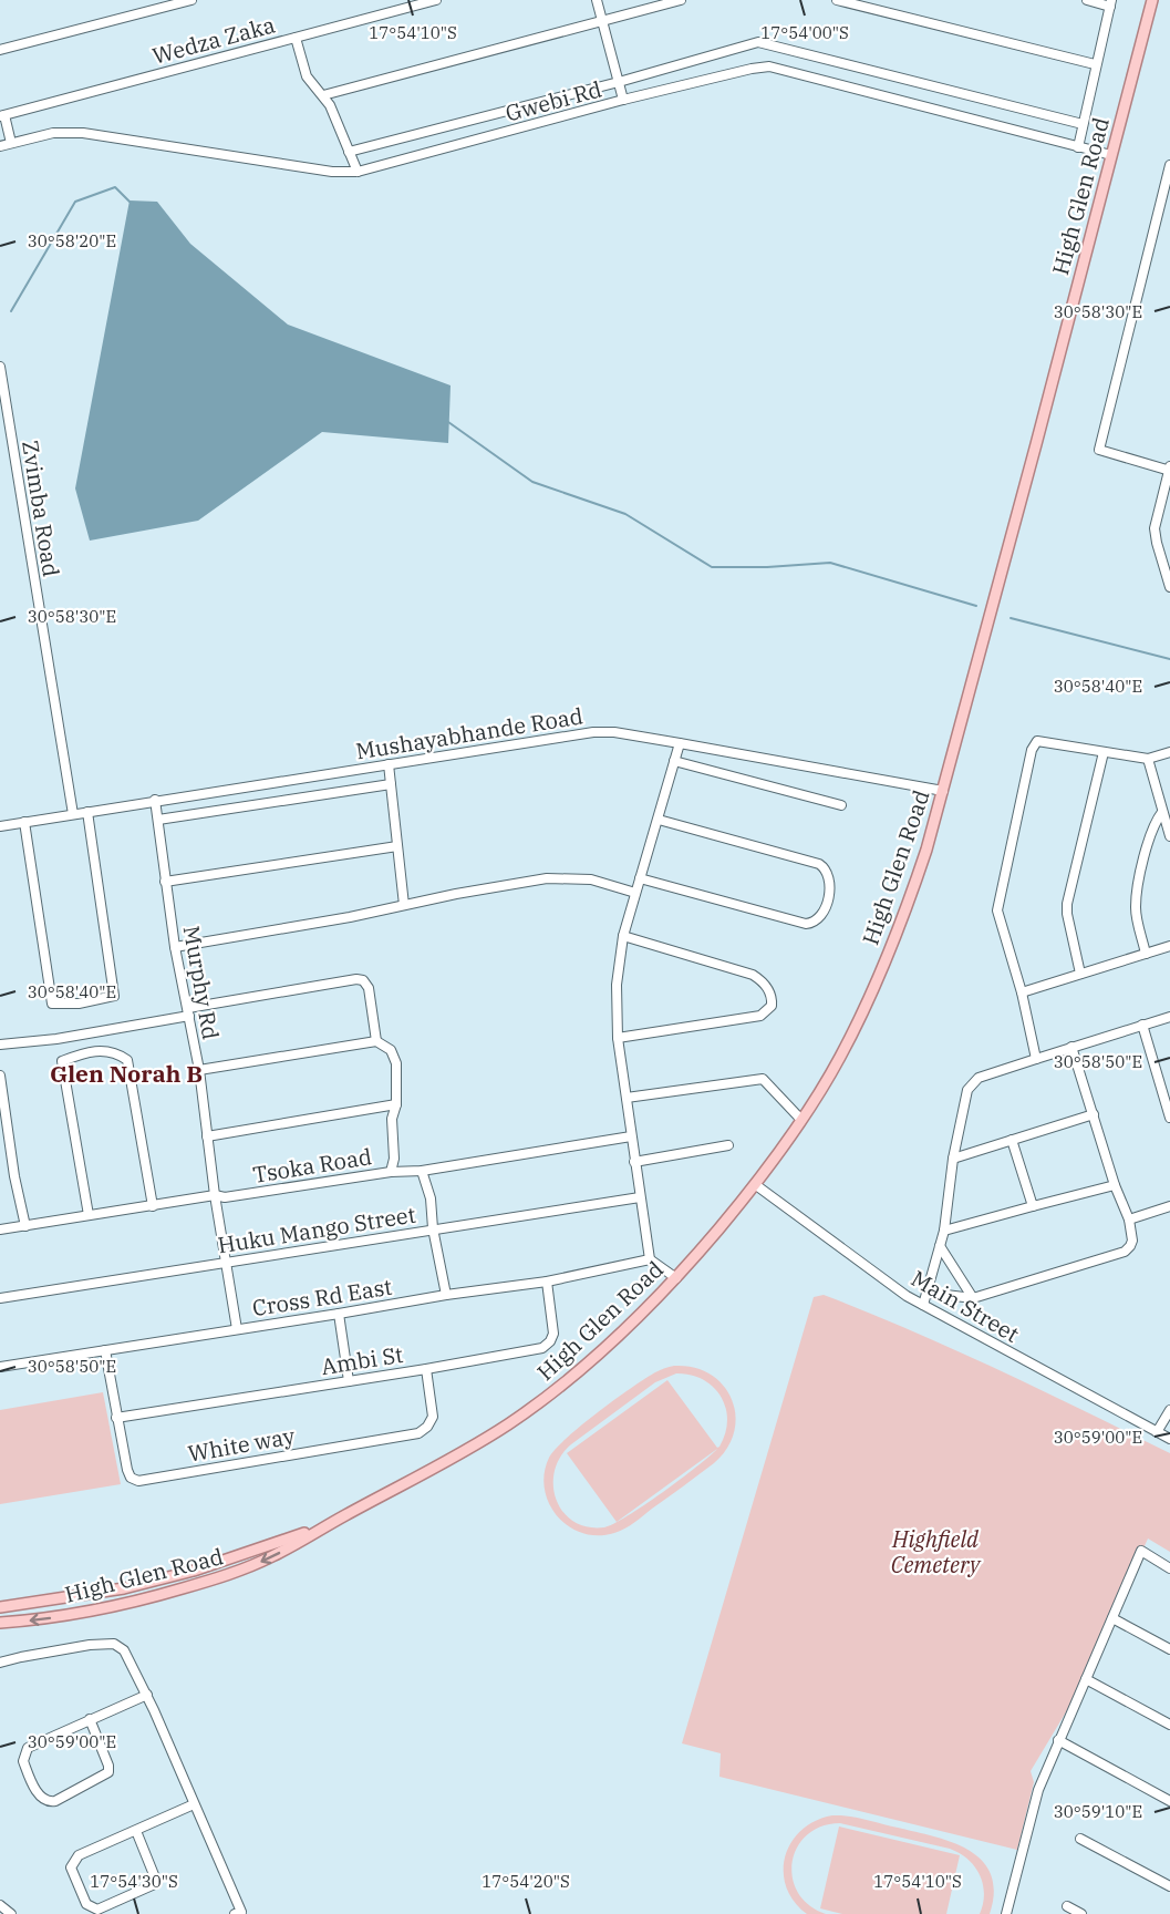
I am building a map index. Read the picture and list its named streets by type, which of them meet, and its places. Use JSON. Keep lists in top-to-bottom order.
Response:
{
  "streets": {
    "main road": ["High Glen Road"],
    "street": [
      "Wedza Zaka",
      "Gwebi Rd",
      "Zvimba Road",
      "Mushayabhande Road",
      "Murphy Rd",
      "Tsoka Road",
      "Huku Mango Street",
      "Cross Rd East",
      "Main Street",
      "Ambi St",
      "White way"
    ]
  },
  "crossings": [
    ["Gwebi Rd", "High Glen Road"],
    ["High Glen Road", "Mushayabhande Road"],
    ["High Glen Road", "Main Street"],
    ["Zvimba Road", "Mushayabhande Road"],
    ["Mushayabhande Road", "Murphy Rd"],
    ["Murphy Rd", "Tsoka Road"],
    ["Murphy Rd", "Huku Mango Street"],
    ["Murphy Rd", "Cross Rd East"],
    ["Cross Rd East", "Ambi St"],
    ["Cross Rd East", "White way"],
    ["Ambi St", "White way"]
  ],
  "districts": ["Glen Norah B"],
  "parks": ["Highfield Cemetery"],
  "coordinates": [
    "17°54'00\"S",
    "17°54'10\"S",
    "30°58'20\"E",
    "30°58'30\"E",
    "30°58'40\"E",
    "30°58'50\"E",
    "30°59'00\"E",
    "30°59'10\"E",
    "17°54'30\"S",
    "17°54'20\"S"
  ]
}
